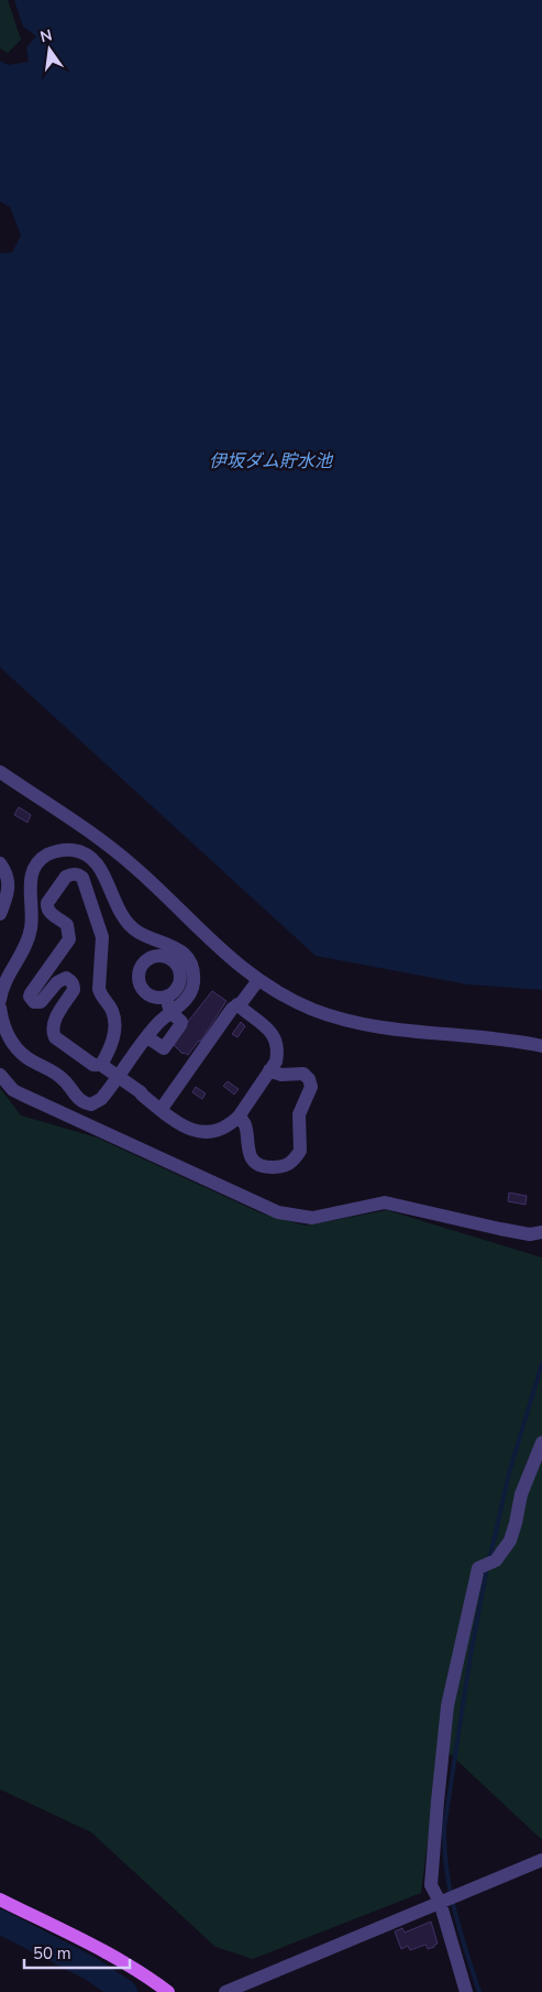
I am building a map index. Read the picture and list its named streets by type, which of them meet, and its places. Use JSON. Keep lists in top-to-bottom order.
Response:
{
  "water": ["伊坂ダム貯水池"],
  "scale_bar": "50 m",
  "north": "top"
}
